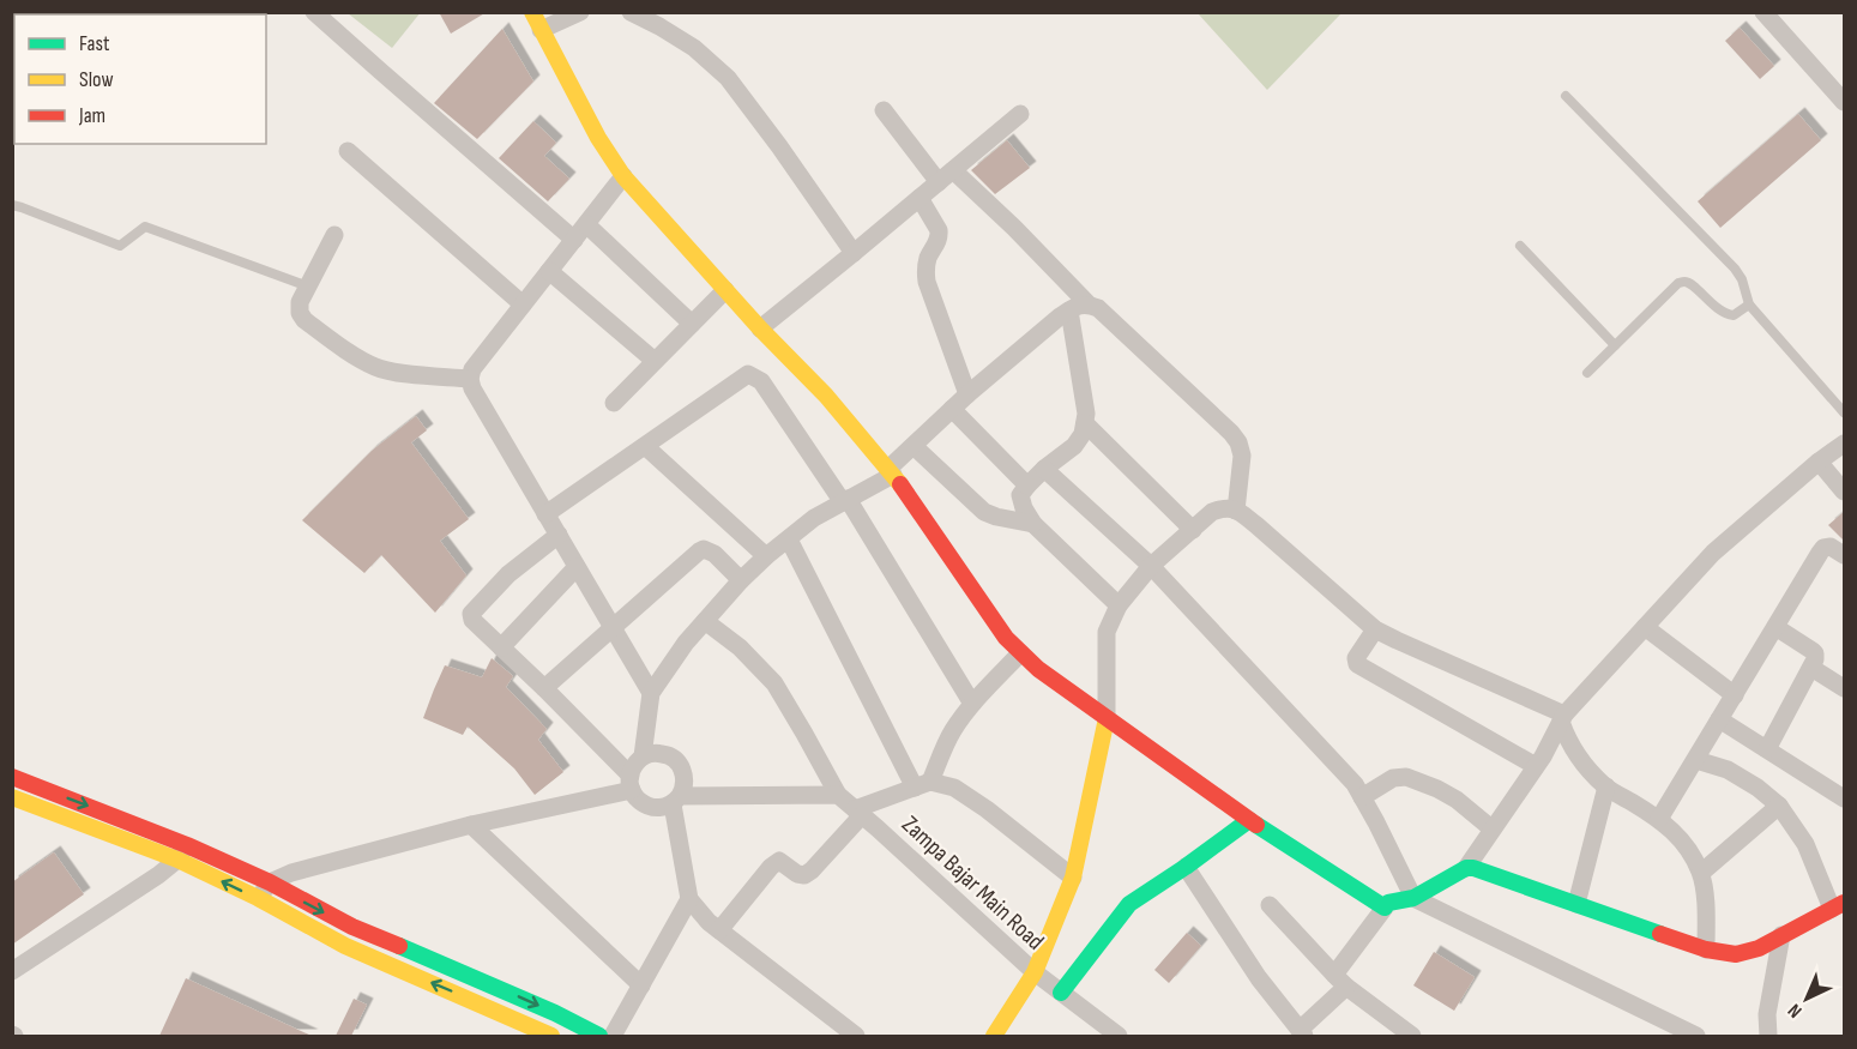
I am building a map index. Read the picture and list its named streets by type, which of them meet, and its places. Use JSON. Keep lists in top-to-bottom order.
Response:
{
  "streets": {
    "street": ["Zampa Bajar Main Road"]
  },
  "legend": ["Fast", "Slow", "Jam"],
  "north": "bottom left"
}
